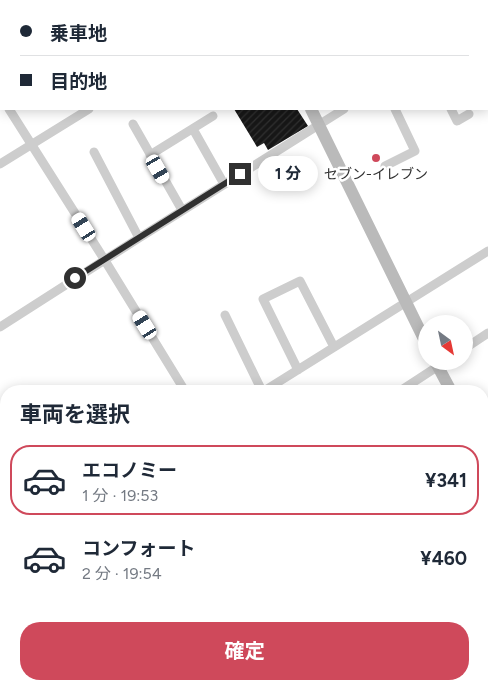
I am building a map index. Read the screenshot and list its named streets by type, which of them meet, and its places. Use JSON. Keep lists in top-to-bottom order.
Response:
{
  "places": ["セブン-イレブン"],
  "north": "bottom right",
  "page": {
    "banner": ["乗車地", "目的地"],
    "bubble": "1 分",
    "heading": "車両を選択",
    "list": [
      {
        "name": "エコノミー",
        "note": "1 分 · 19:53",
        "value": "¥341"
      },
      {
        "name": "コンフォート",
        "note": "2 分 · 19:54",
        "value": "¥460"
      }
    ],
    "buttons": "確定"
  }
}
